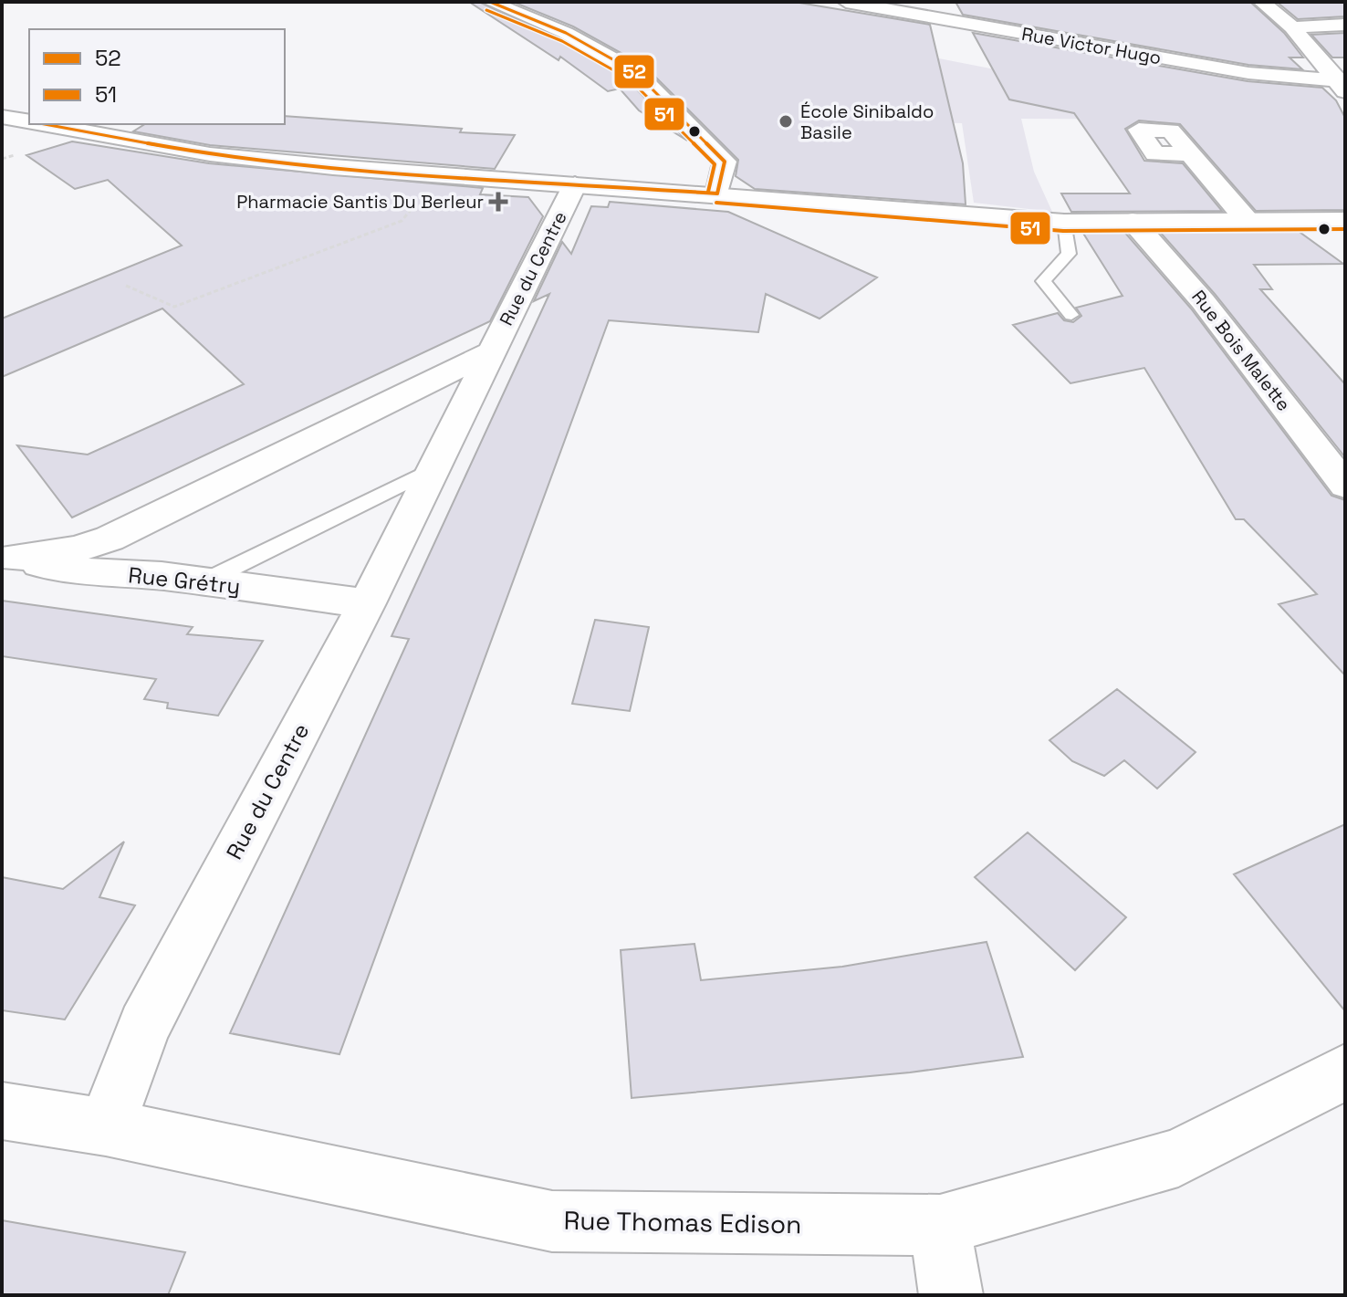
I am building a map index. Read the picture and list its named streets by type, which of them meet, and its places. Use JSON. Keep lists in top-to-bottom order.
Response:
{
  "streets": {
    "street": [
      "Rue Victor Hugo",
      "Rue du Centre",
      "Rue Bois Malette",
      "Rue Grétry",
      "Rue Thomas Edison"
    ]
  },
  "crossings": [
    ["Rue du Centre", "Rue Grétry"],
    ["Rue du Centre", "Rue Thomas Edison"]
  ],
  "places": {
    "other": ["École Sinibaldo Basile"],
    "health": ["Pharmacie Santis Du Berleur"]
  },
  "lines": ["transit line 52", "transit line 51"],
  "legend": ["52", "51"]
}
